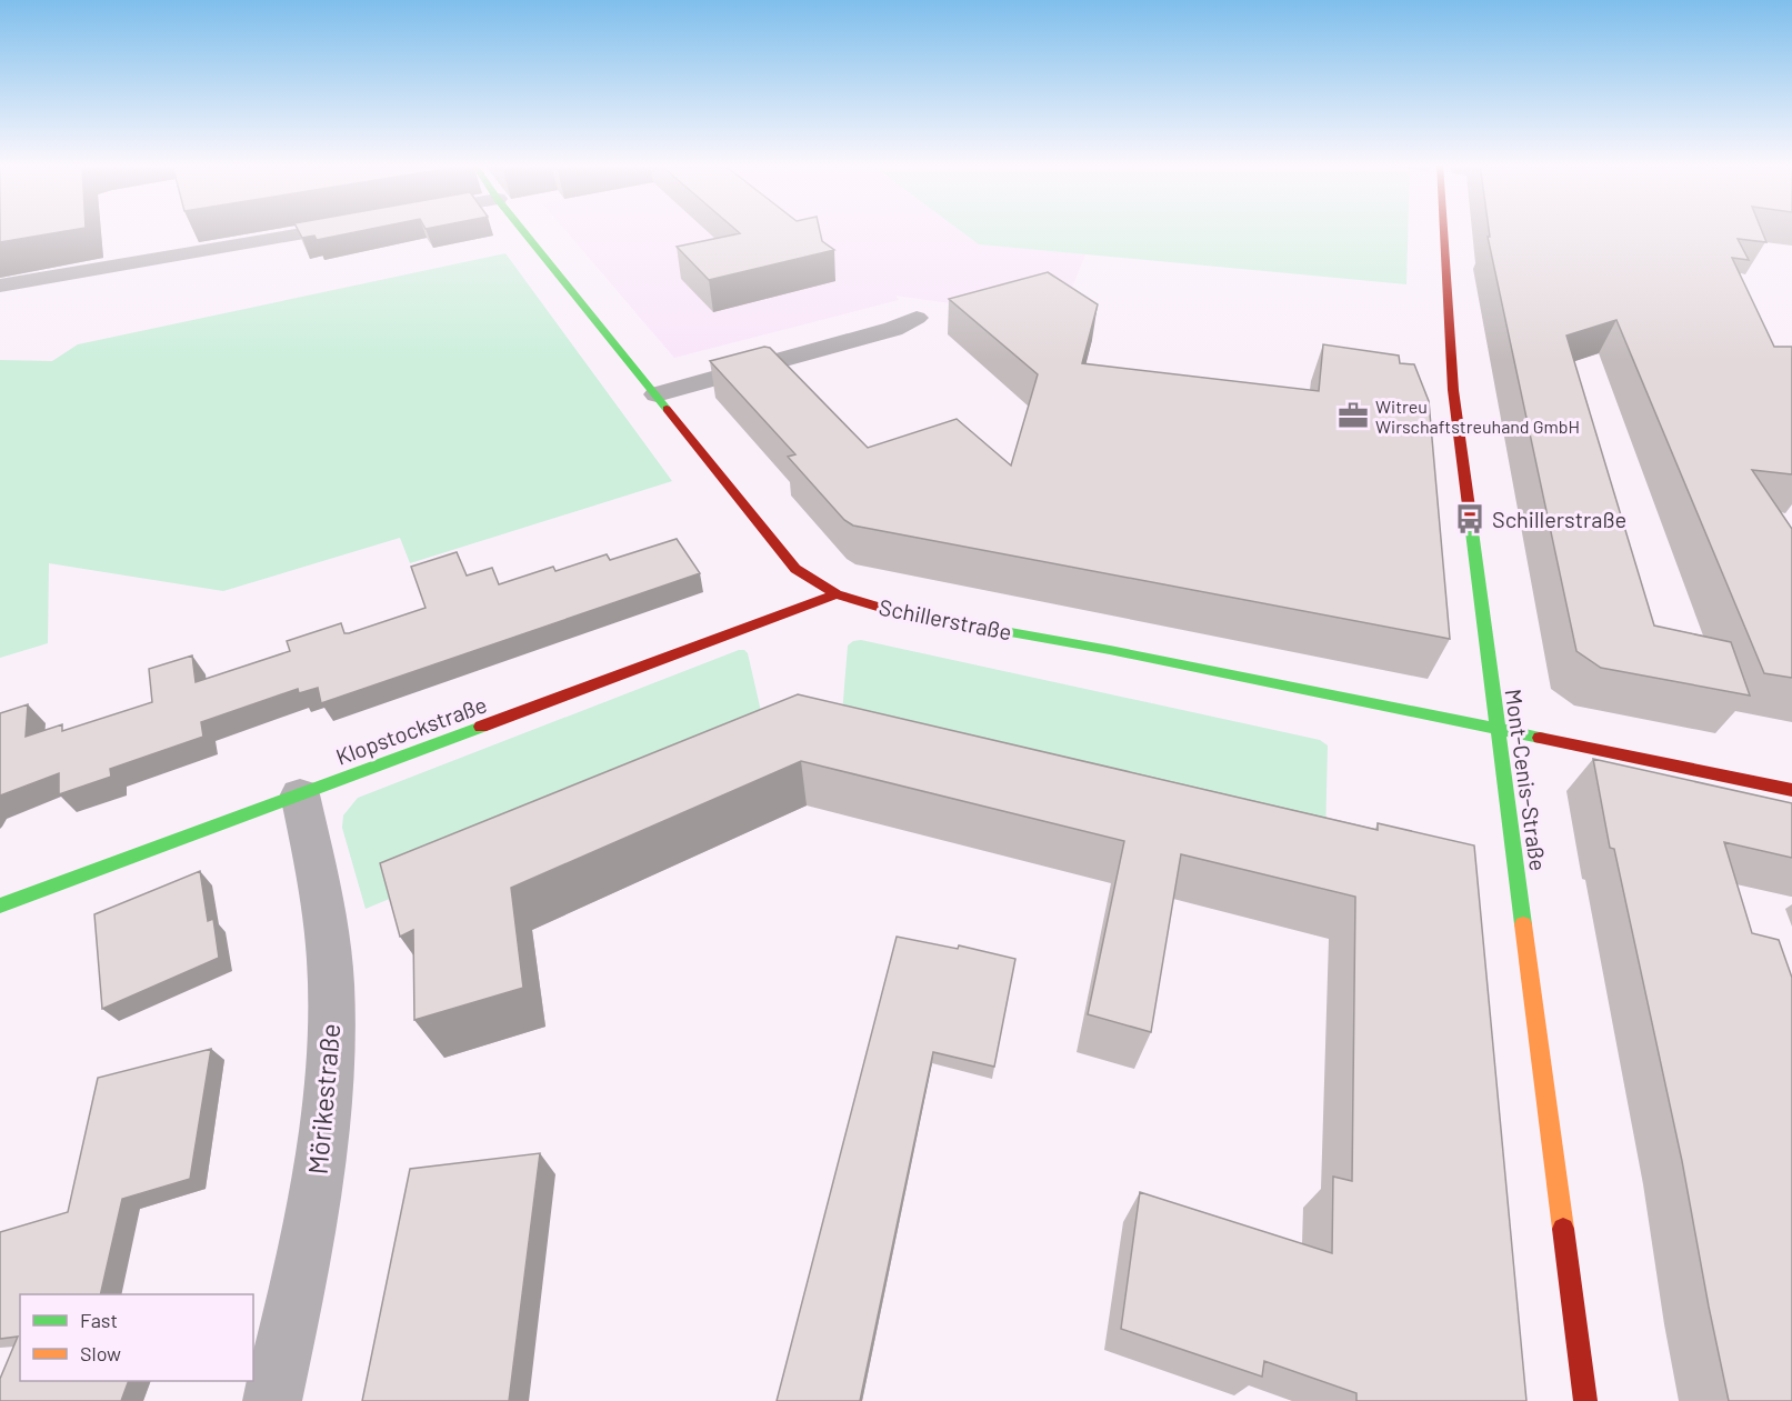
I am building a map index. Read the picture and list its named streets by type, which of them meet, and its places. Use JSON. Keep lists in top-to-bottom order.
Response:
{
  "streets": {
    "street": [
      "Schillerstraße",
      "Klopstockstraße",
      "Mont-Cenis-Straße",
      "Mörikestraße"
    ]
  },
  "crossings": [
    ["Schillerstraße", "Klopstockstraße"],
    ["Schillerstraße", "Mont-Cenis-Straße"],
    ["Klopstockstraße", "Mörikestraße"]
  ],
  "places": {
    "office": ["Witreu Wirschaftstreuhand GmbH"],
    "bus stop": ["Schillerstraße"]
  },
  "legend": ["Fast", "Slow"]
}
